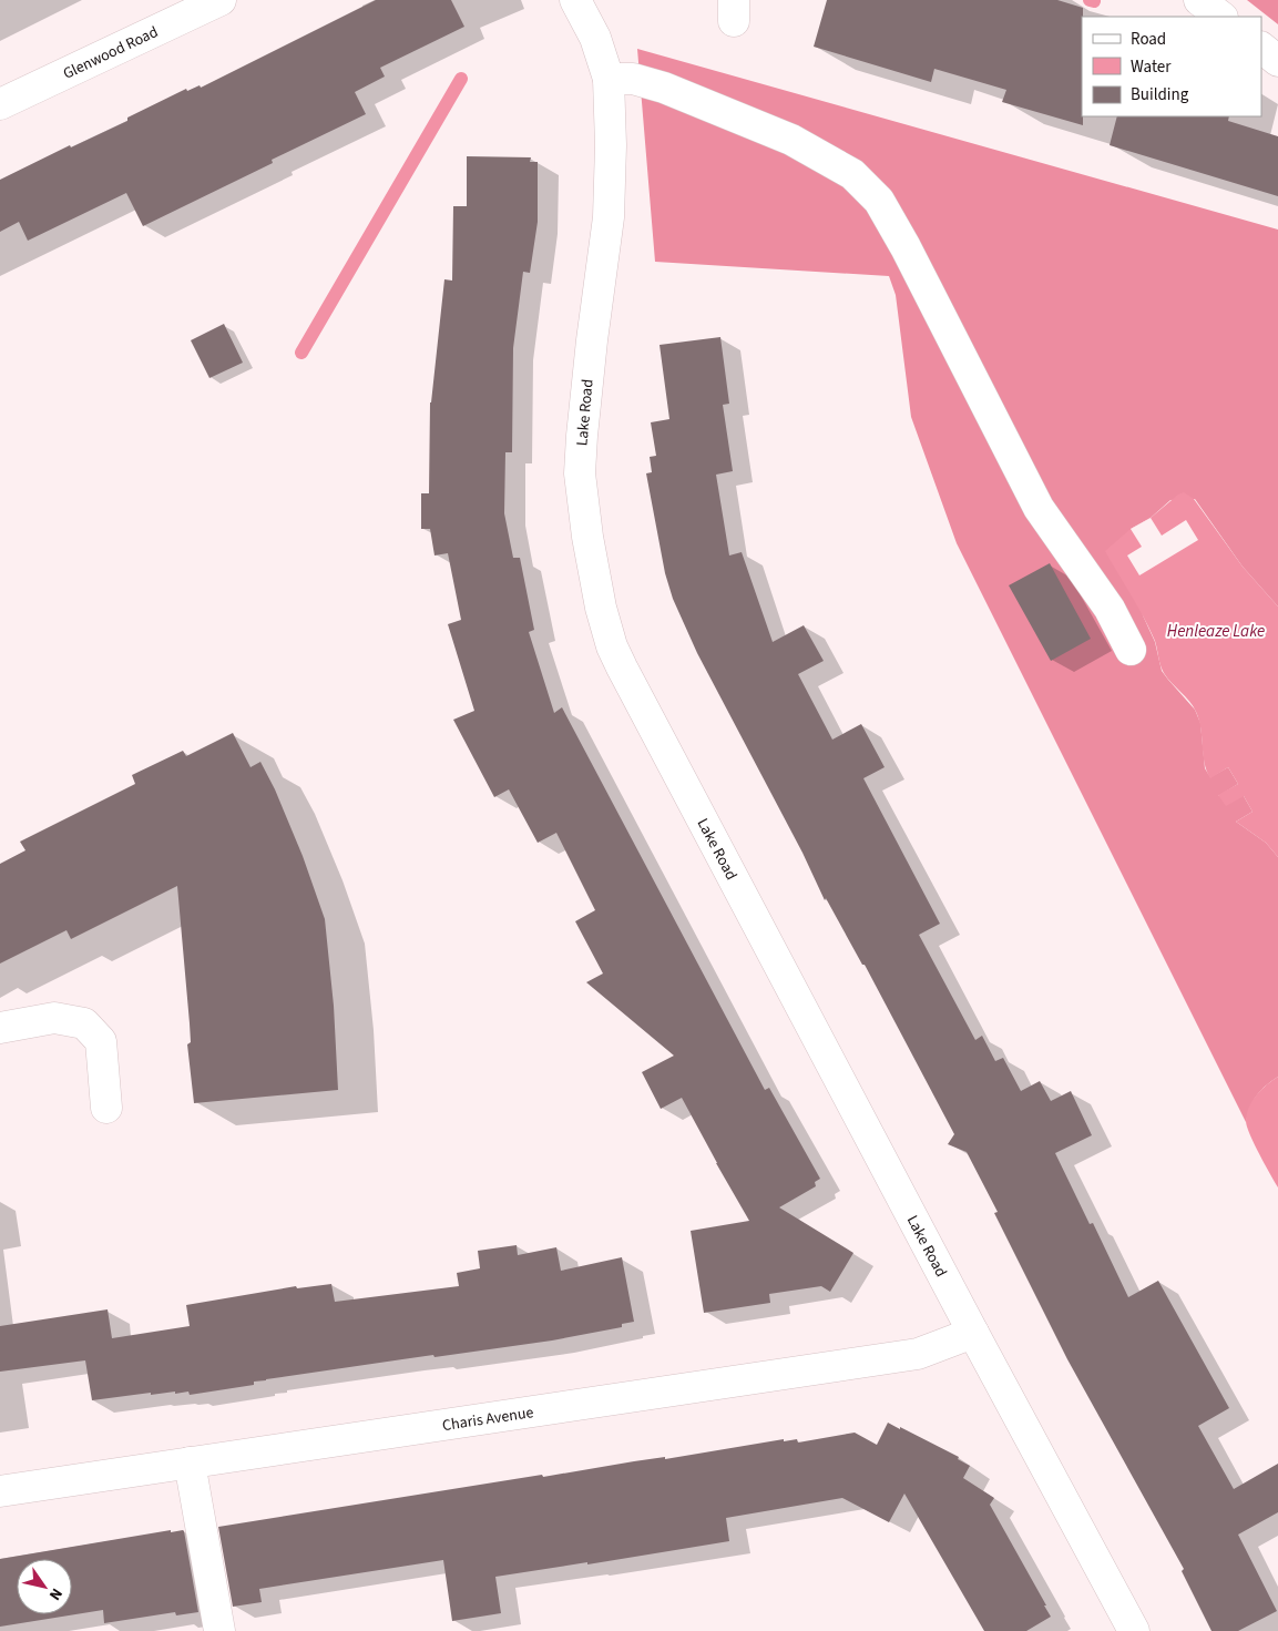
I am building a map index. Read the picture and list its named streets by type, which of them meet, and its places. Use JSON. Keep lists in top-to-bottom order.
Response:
{
  "streets": {
    "street": ["Glenwood Road", "Lake Road", "Charis Avenue"]
  },
  "crossings": [
    ["Lake Road", "Charis Avenue"]
  ],
  "water": ["Henleaze Lake"],
  "legend": ["Road", "Water", "Building"],
  "north": "bottom right"
}
